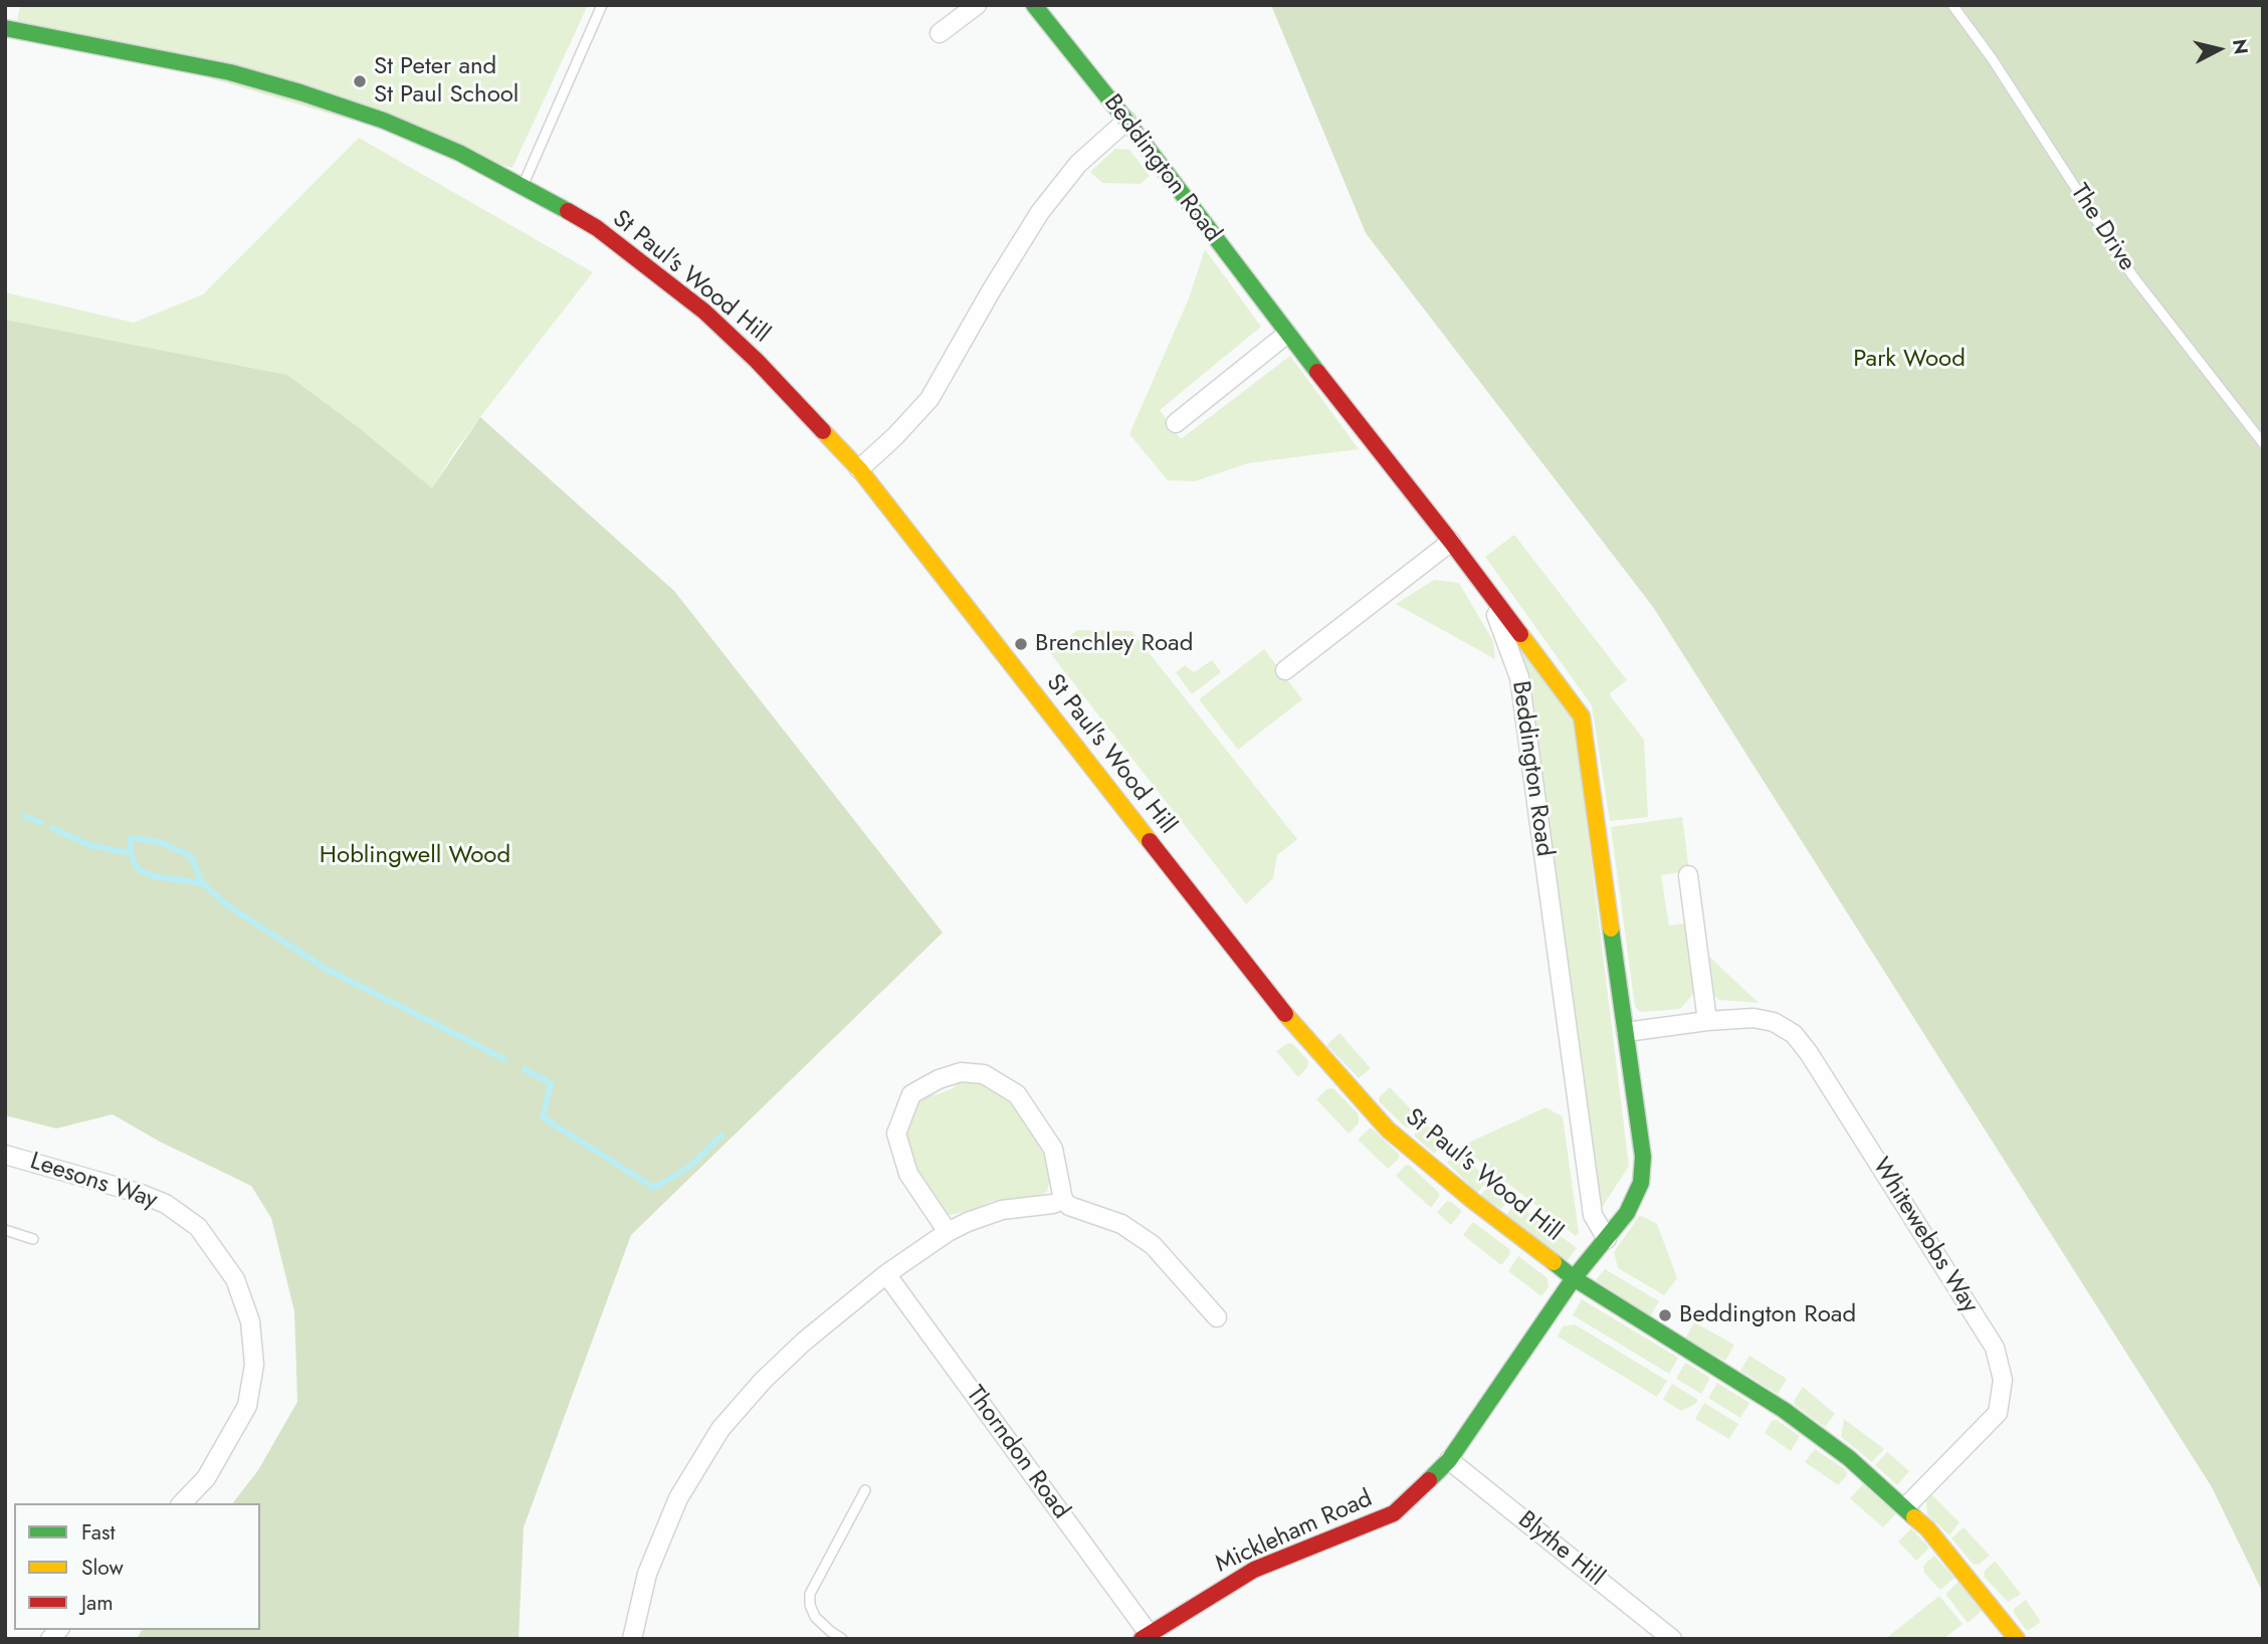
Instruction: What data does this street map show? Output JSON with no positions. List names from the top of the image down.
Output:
{
  "streets": {
    "street": [
      "Beddington Road",
      "St Paul's Wood Hill",
      "Leesons Way",
      "Whitewebbs Way",
      "Thorndon Road",
      "Mickleham Road",
      "Blythe Hill"
    ],
    "lane": ["The Drive"]
  },
  "crossings": [
    ["Beddington Road", "St Paul's Wood Hill"],
    ["Beddington Road", "Whitewebbs Way"],
    ["Beddington Road", "Mickleham Road"],
    ["St Paul's Wood Hill", "Whitewebbs Way"],
    ["St Paul's Wood Hill", "Mickleham Road"],
    ["Thorndon Road", "Mickleham Road"],
    ["Mickleham Road", "Blythe Hill"]
  ],
  "parks": ["Park Wood", "Hoblingwell Wood"],
  "places": ["St Peter and St Paul School", "Brenchley Road", "Beddington Road"],
  "legend": ["Fast", "Slow", "Jam"],
  "north": "right"
}
